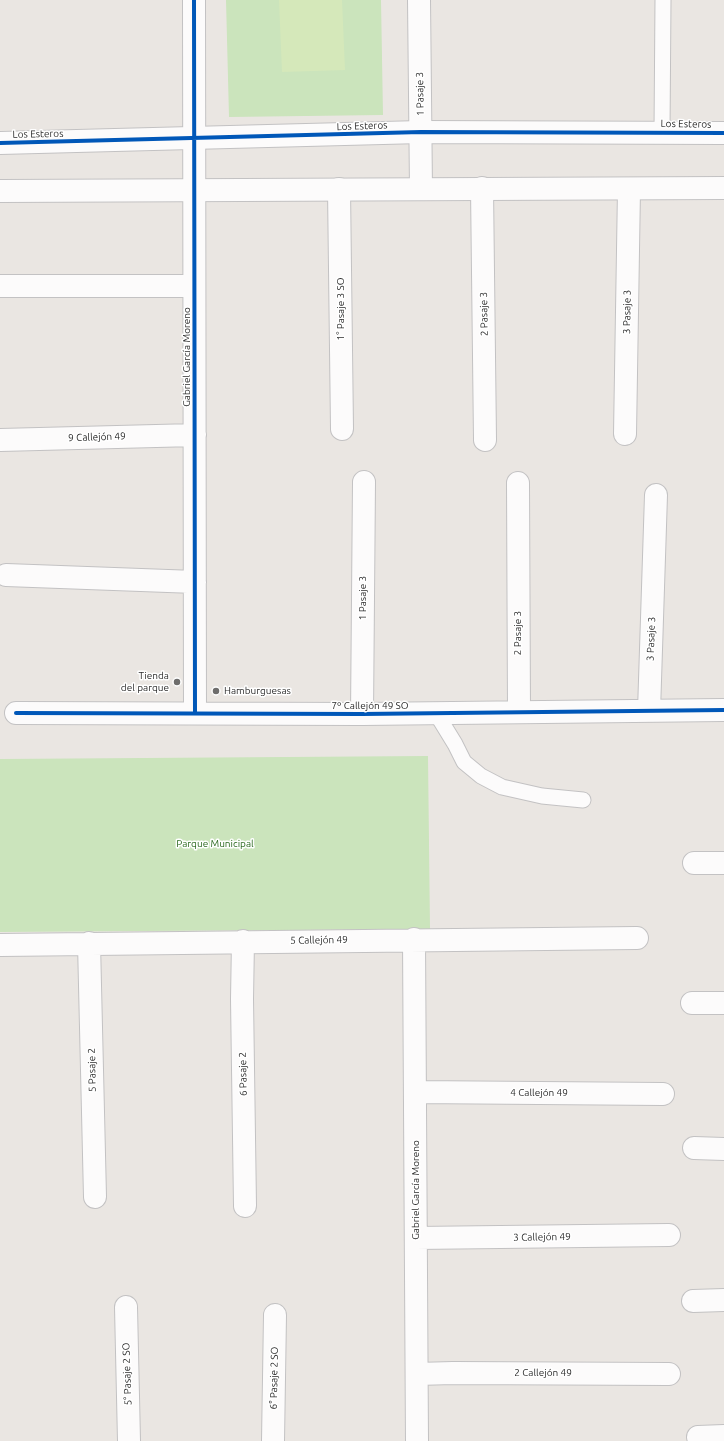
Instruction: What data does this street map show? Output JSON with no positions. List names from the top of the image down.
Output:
{
  "streets": {
    "street": [
      "1 Pasaje 3",
      "Los Esteros",
      "1° Pasaje 3 SO",
      "3 Pasaje 3",
      "2 Pasaje 3",
      "Gabriel García Moreno",
      "9 Callejón 49",
      "7º Callejón 49 SO",
      "5 Callejón 49",
      "5 Pasaje 2",
      "6 Pasaje 2",
      "4 Callejón 49",
      "3 Callejón 49",
      "2 Callejón 49",
      "5° Pasaje 2 SO",
      "6° Pasaje 2 SO"
    ]
  },
  "crossings": [
    ["1 Pasaje 3", "Los Esteros"],
    ["1 Pasaje 3", "7º Callejón 49 SO"],
    ["Los Esteros", "Gabriel García Moreno"],
    ["3 Pasaje 3", "7º Callejón 49 SO"],
    ["2 Pasaje 3", "7º Callejón 49 SO"],
    ["Gabriel García Moreno", "9 Callejón 49"],
    ["Gabriel García Moreno", "7º Callejón 49 SO"],
    ["Gabriel García Moreno", "5 Callejón 49"],
    ["Gabriel García Moreno", "4 Callejón 49"],
    ["Gabriel García Moreno", "3 Callejón 49"],
    ["Gabriel García Moreno", "2 Callejón 49"],
    ["5 Callejón 49", "5 Pasaje 2"],
    ["5 Callejón 49", "6 Pasaje 2"]
  ],
  "parks": ["Parque Municipal"],
  "places": ["Tienda del parque", "Hamburguesas"]
}
